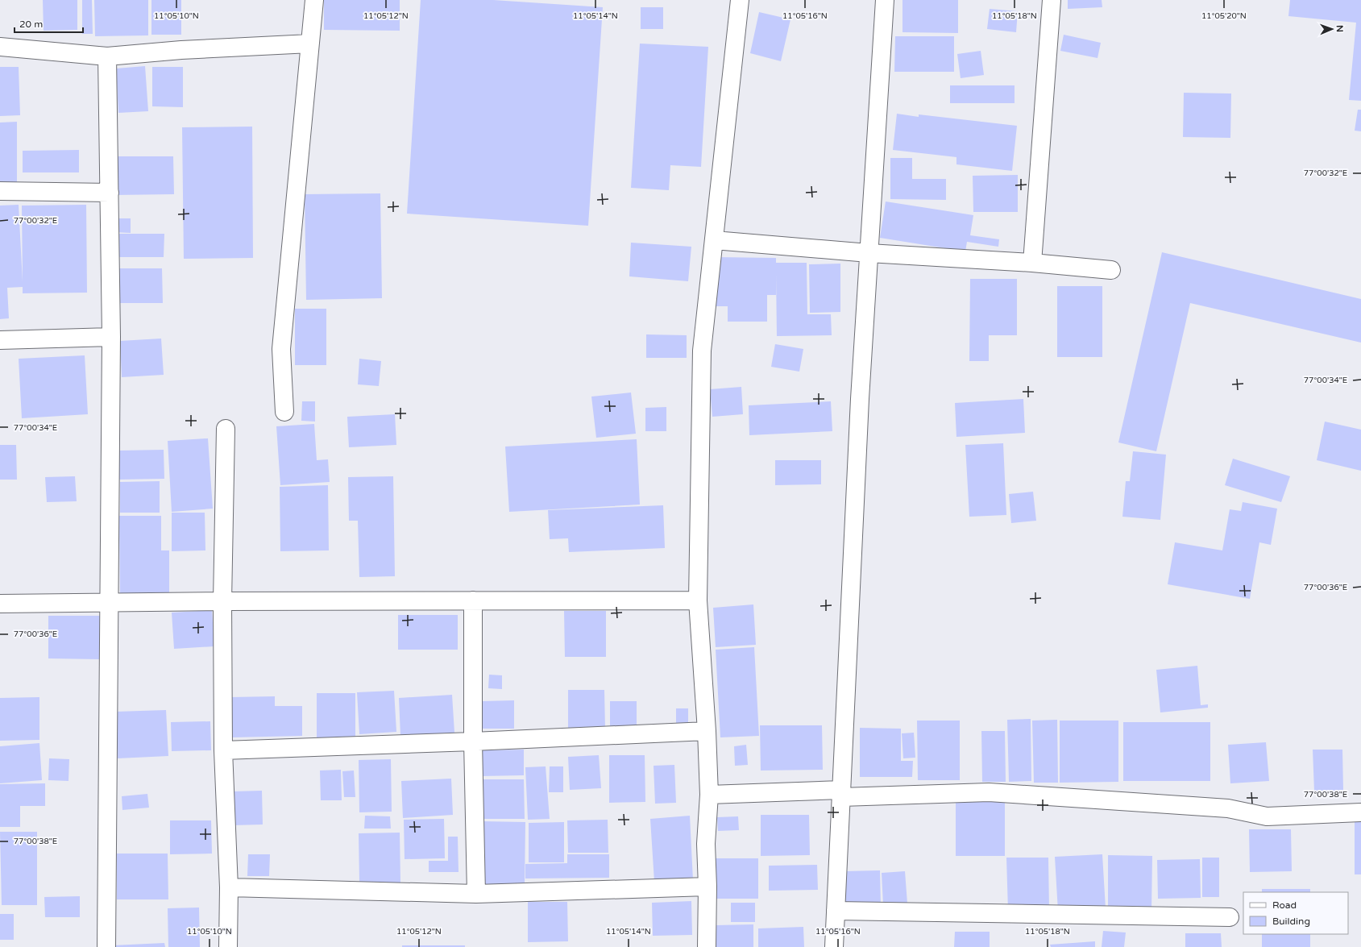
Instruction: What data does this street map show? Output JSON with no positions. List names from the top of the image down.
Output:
{
  "legend": ["Road", "Building"],
  "scale_bar": "20 m",
  "north": "right",
  "coordinates": [
    "11°05'10\"N",
    "11°05'12\"N",
    "11°05'14\"N",
    "11°05'16\"N",
    "11°05'18\"N",
    "11°05'20\"N",
    "77°00'32\"E",
    "77°00'34\"E",
    "77°00'36\"E",
    "77°00'38\"E"
  ]
}
